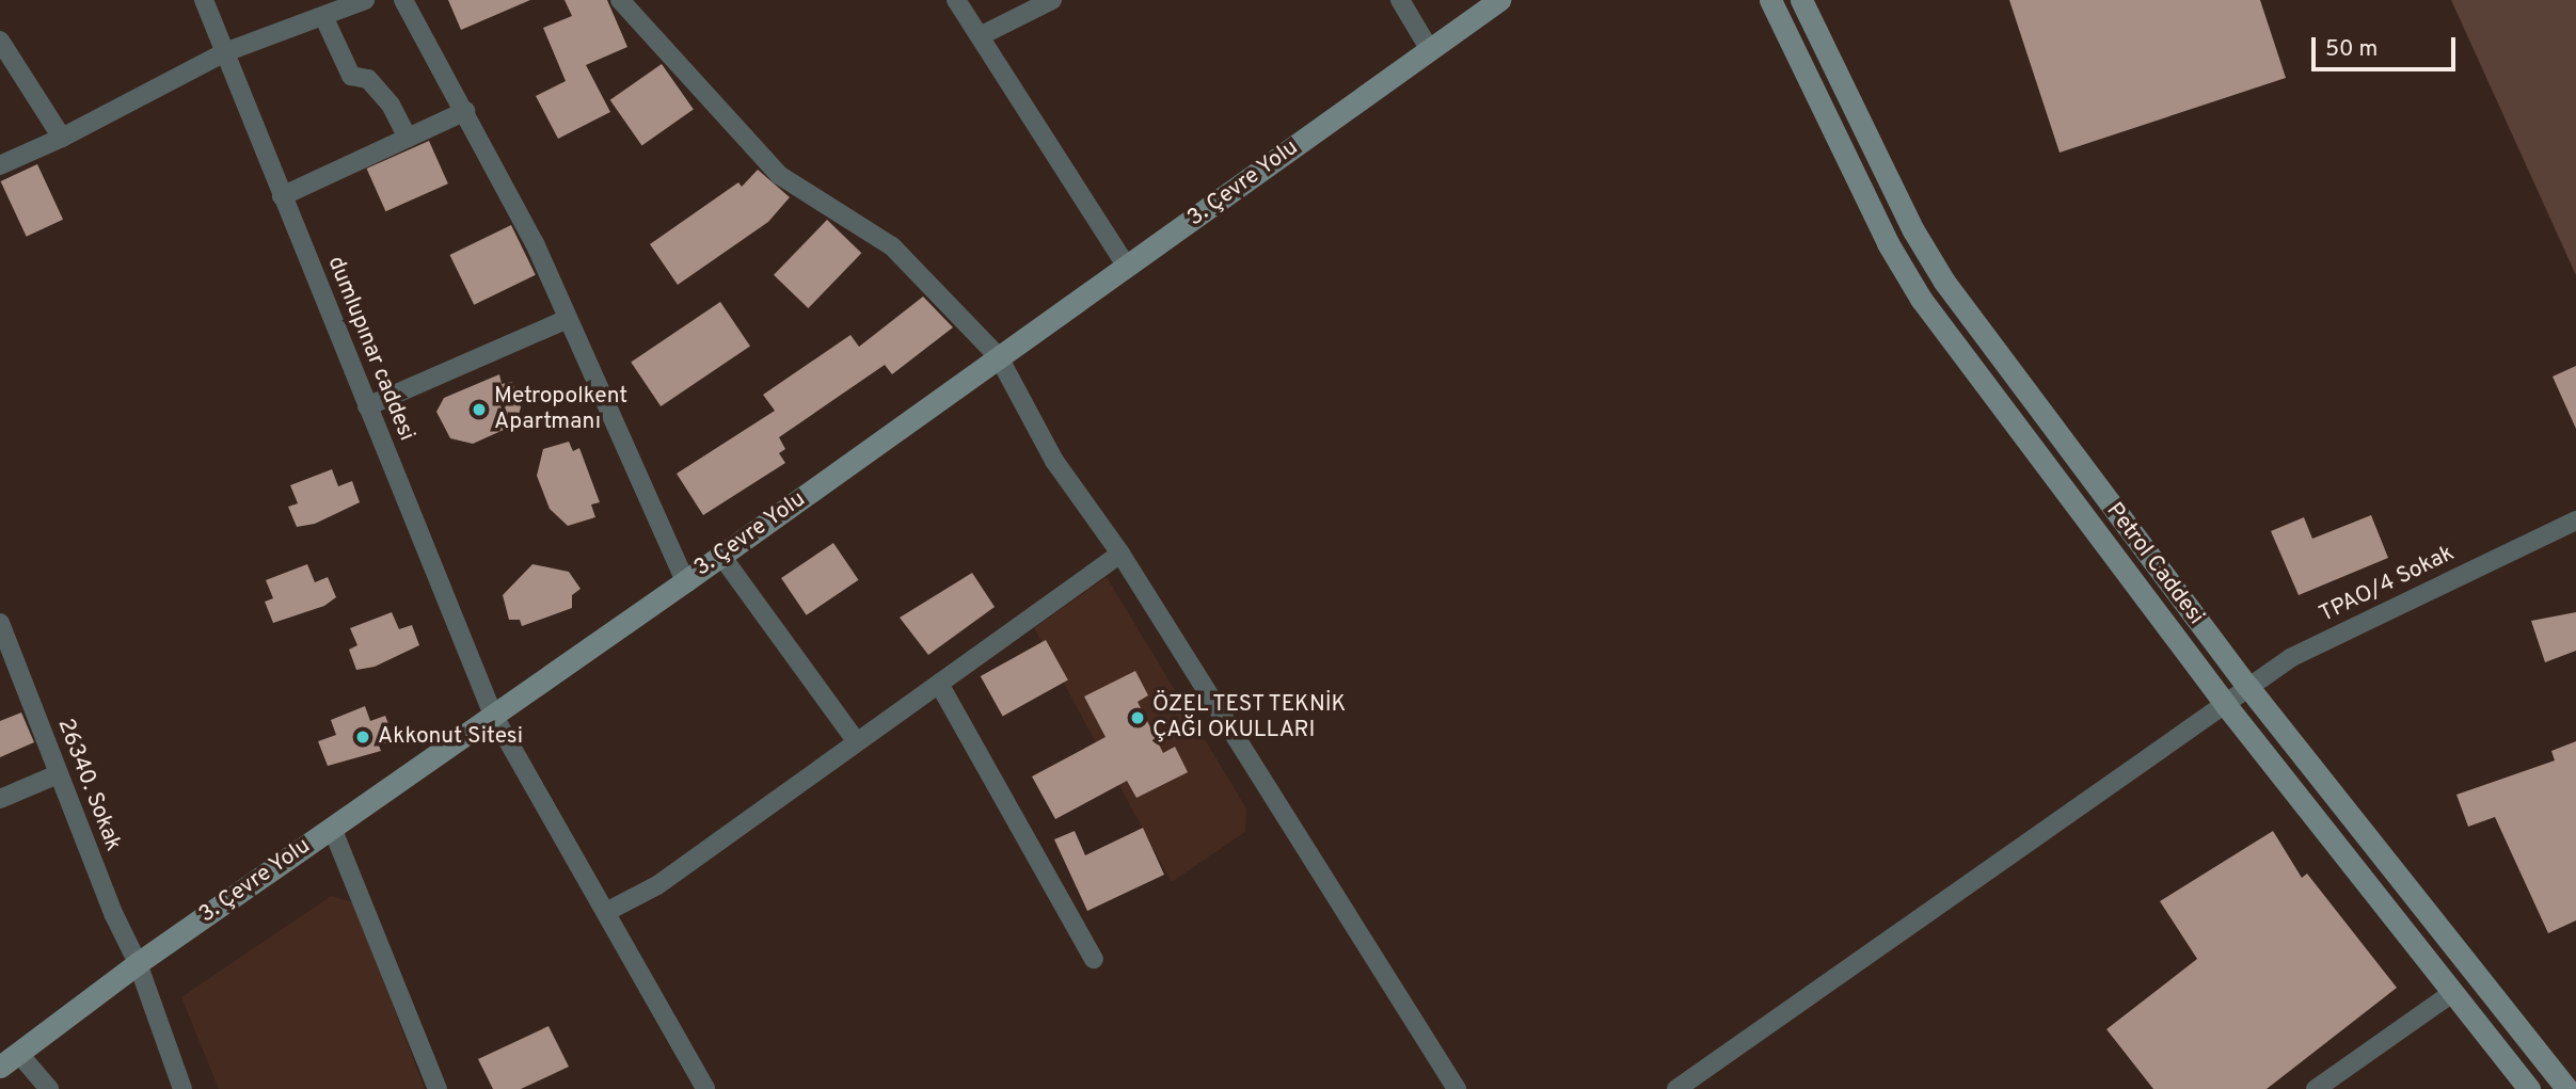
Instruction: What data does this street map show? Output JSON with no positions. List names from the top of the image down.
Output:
{
  "streets": {
    "main road": ["3. Çevre Yolu", "Petrol Caddesi"],
    "street": ["dumlupınar caddesi", "TPAO/4 Sokak", "26340. Sokak"]
  },
  "crossings": [
    ["3. Çevre Yolu", "dumlupınar caddesi"],
    ["3. Çevre Yolu", "26340. Sokak"],
    ["Petrol Caddesi", "TPAO/4 Sokak"]
  ],
  "places": ["Metropolkent Apartmanı", "ÖZEL TEST TEKNİK ÇAĞI OKULLARI", "Akkonut Sitesi"],
  "scale_bar": "50 m"
}
